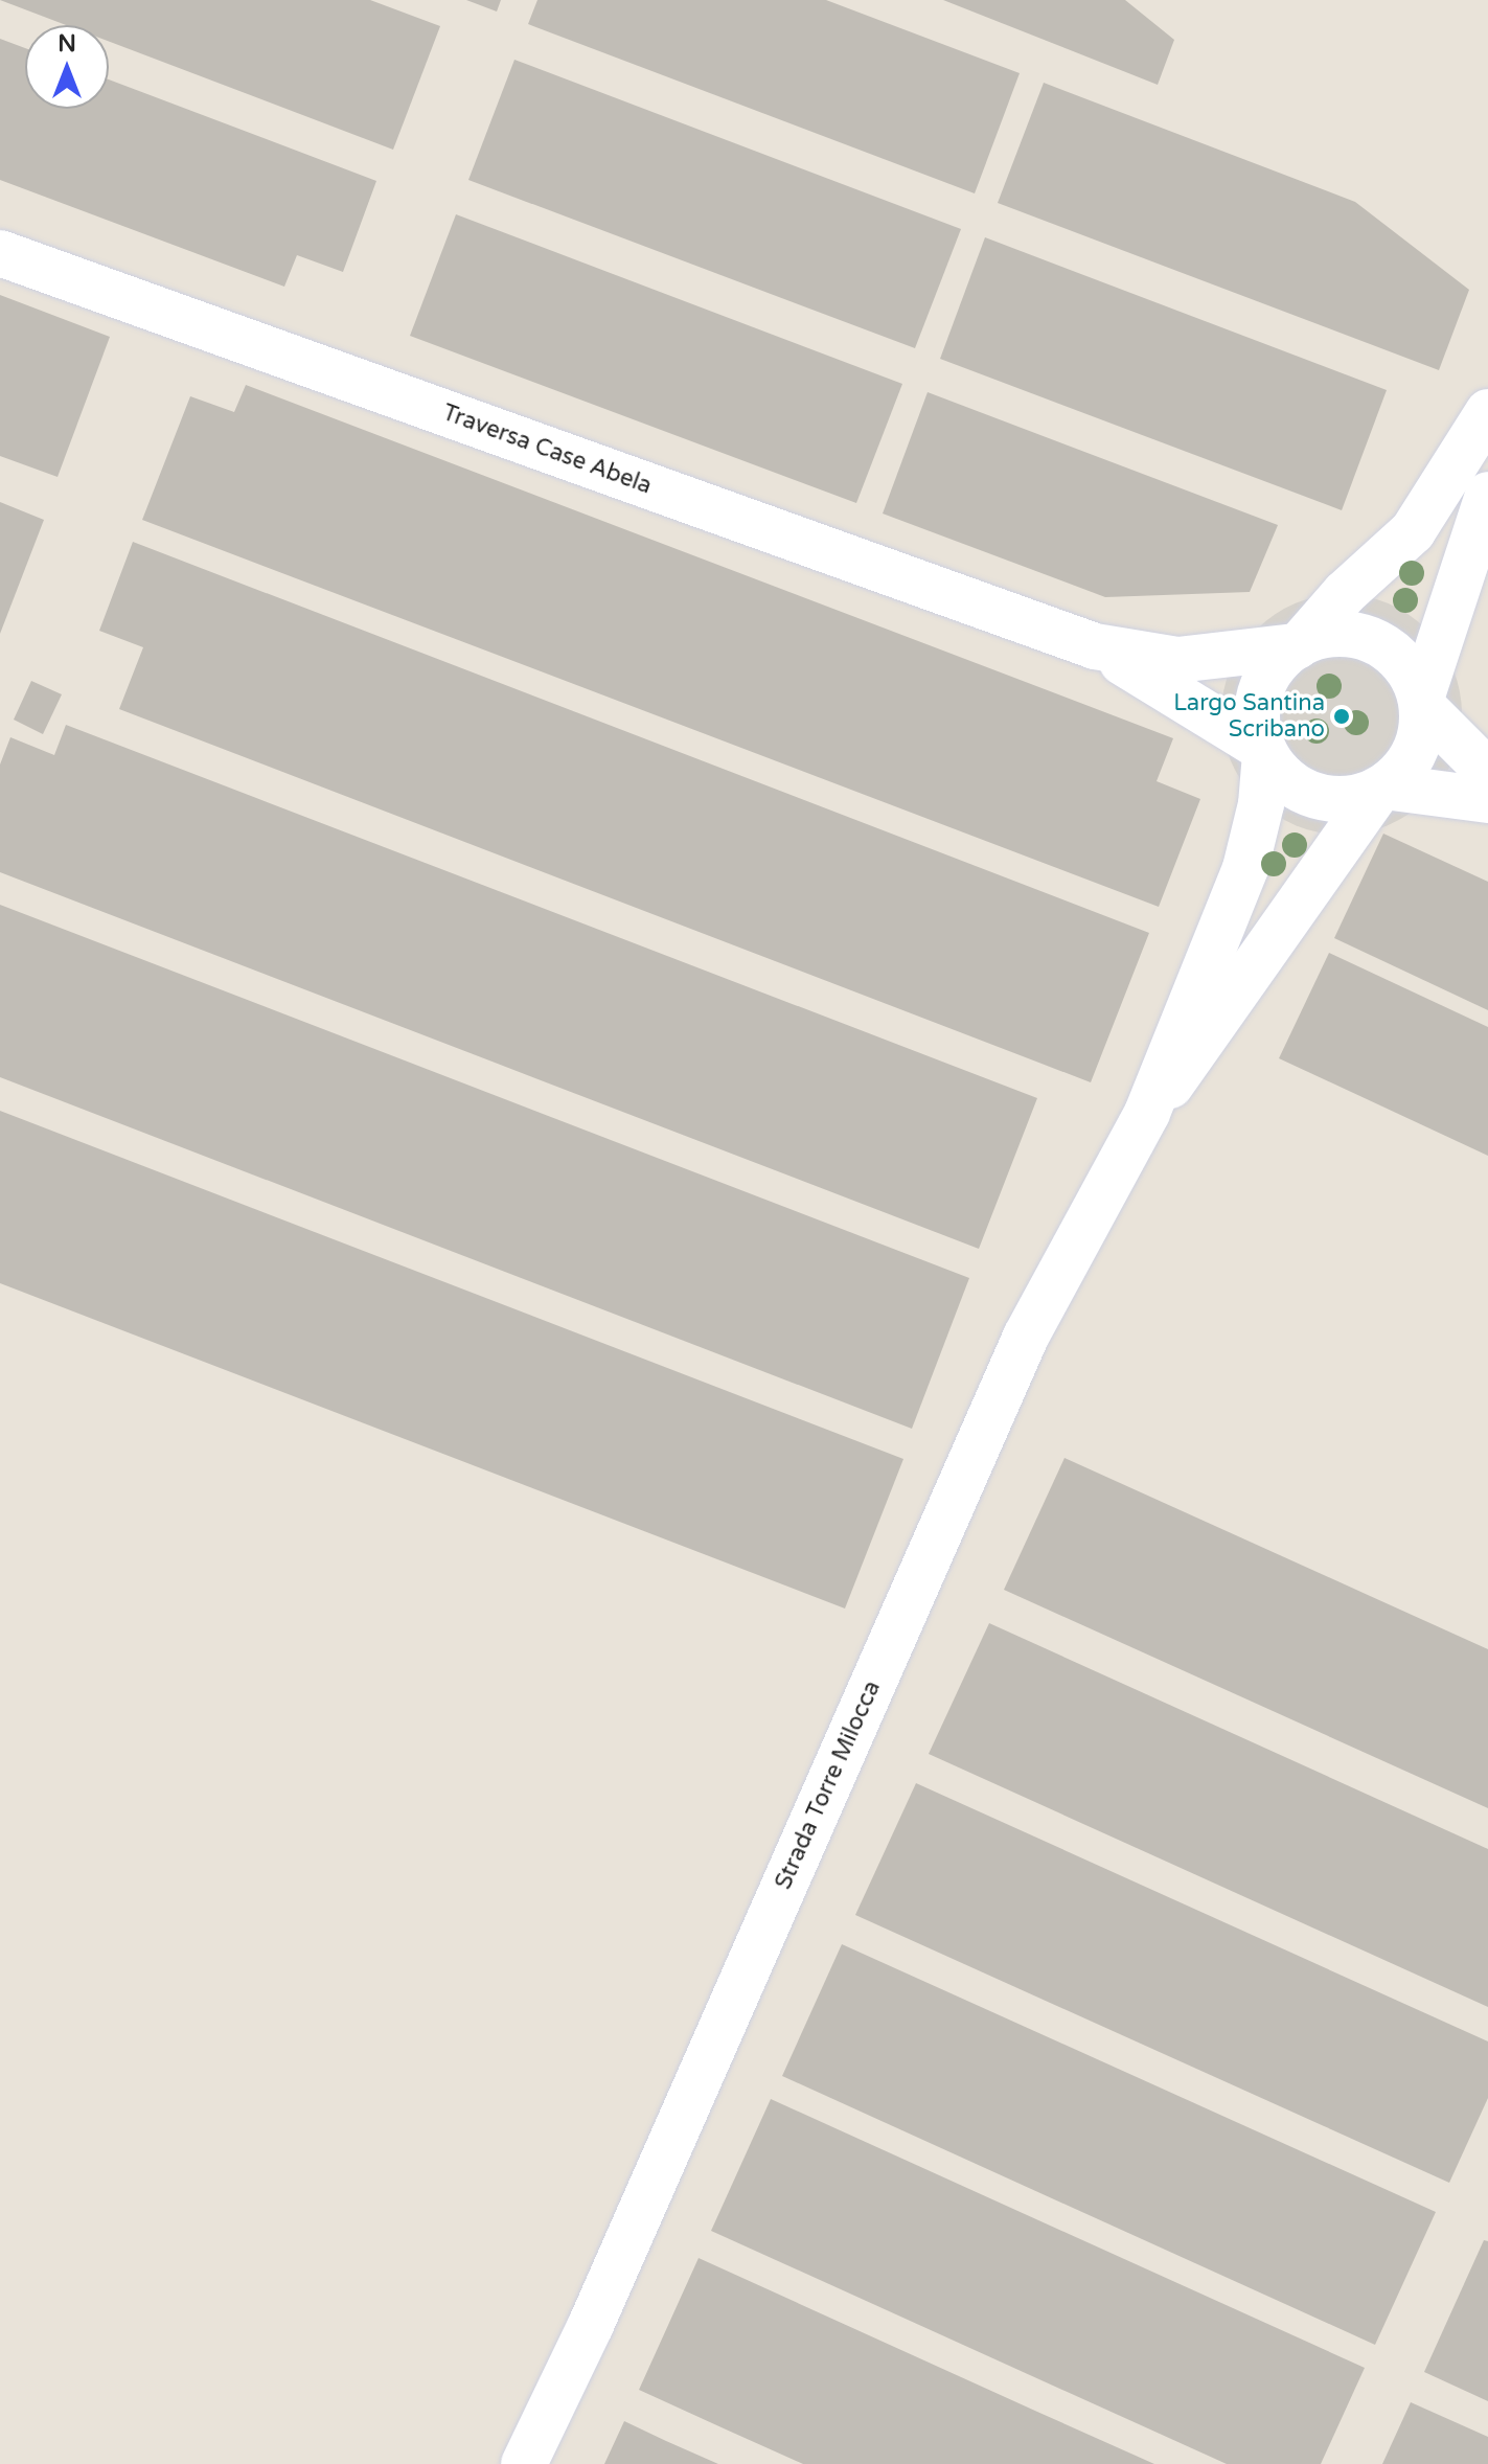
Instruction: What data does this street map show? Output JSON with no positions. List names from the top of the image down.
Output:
{
  "streets": {
    "street": ["Traversa Case Abela", "Strada Torre Milocca"]
  },
  "places": ["Largo Santina Scribano"],
  "north": "top"
}
